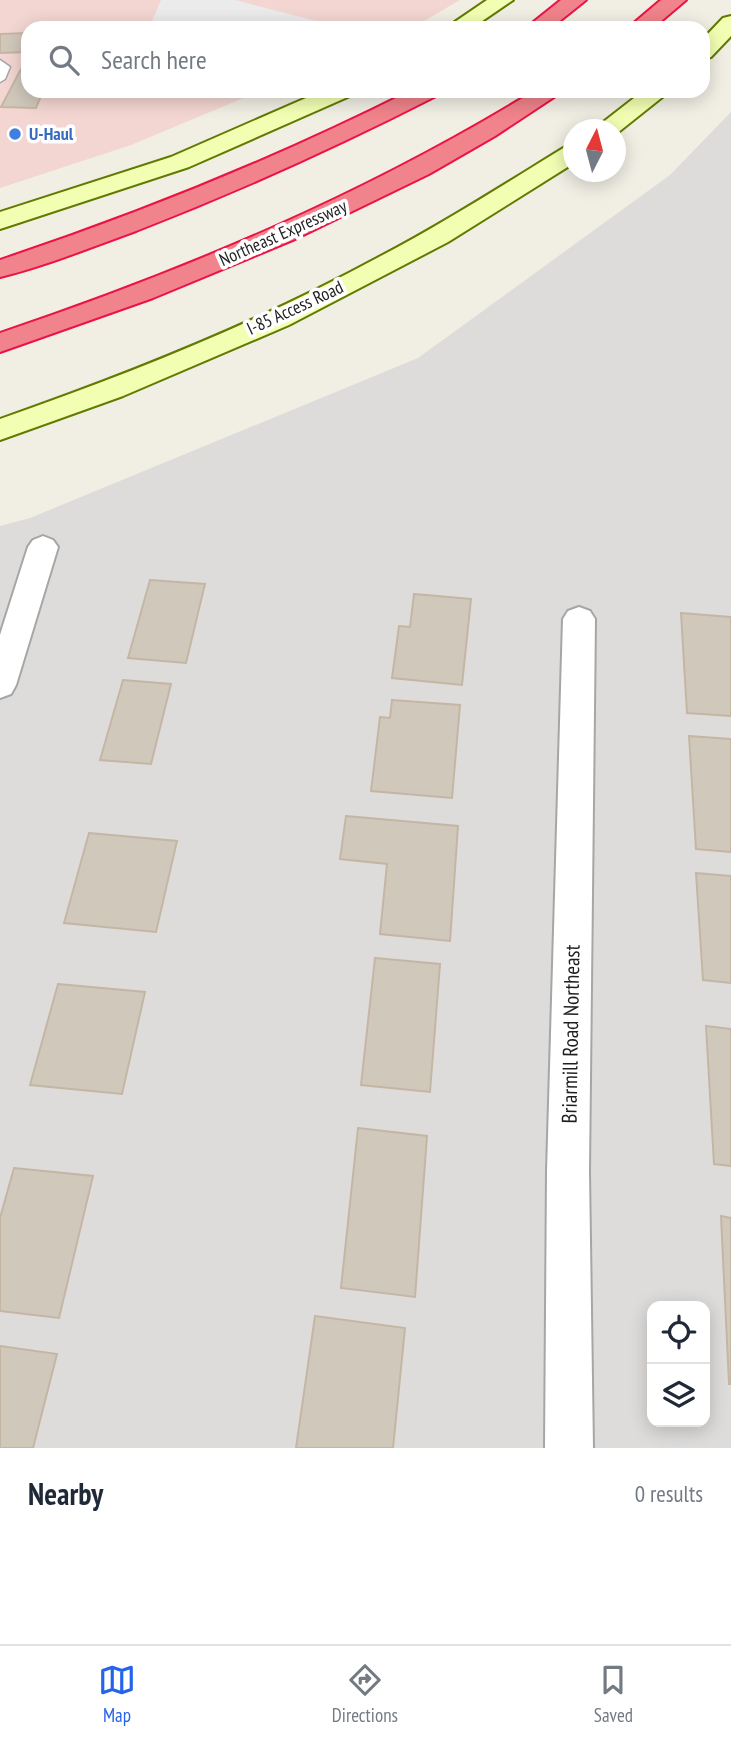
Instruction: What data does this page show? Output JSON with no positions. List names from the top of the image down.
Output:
{
  "streets": {
    "highway": ["Northeast Expressway"],
    "main road": ["I-85 Access Road"],
    "street": ["Briarmill Road Northeast"]
  },
  "places": ["U-Haul"],
  "north": "top",
  "page": {
    "search": "Search here",
    "heading": ["Nearby", "0 results"],
    "nav": ["Map", "Directions", "Saved"]
  }
}
